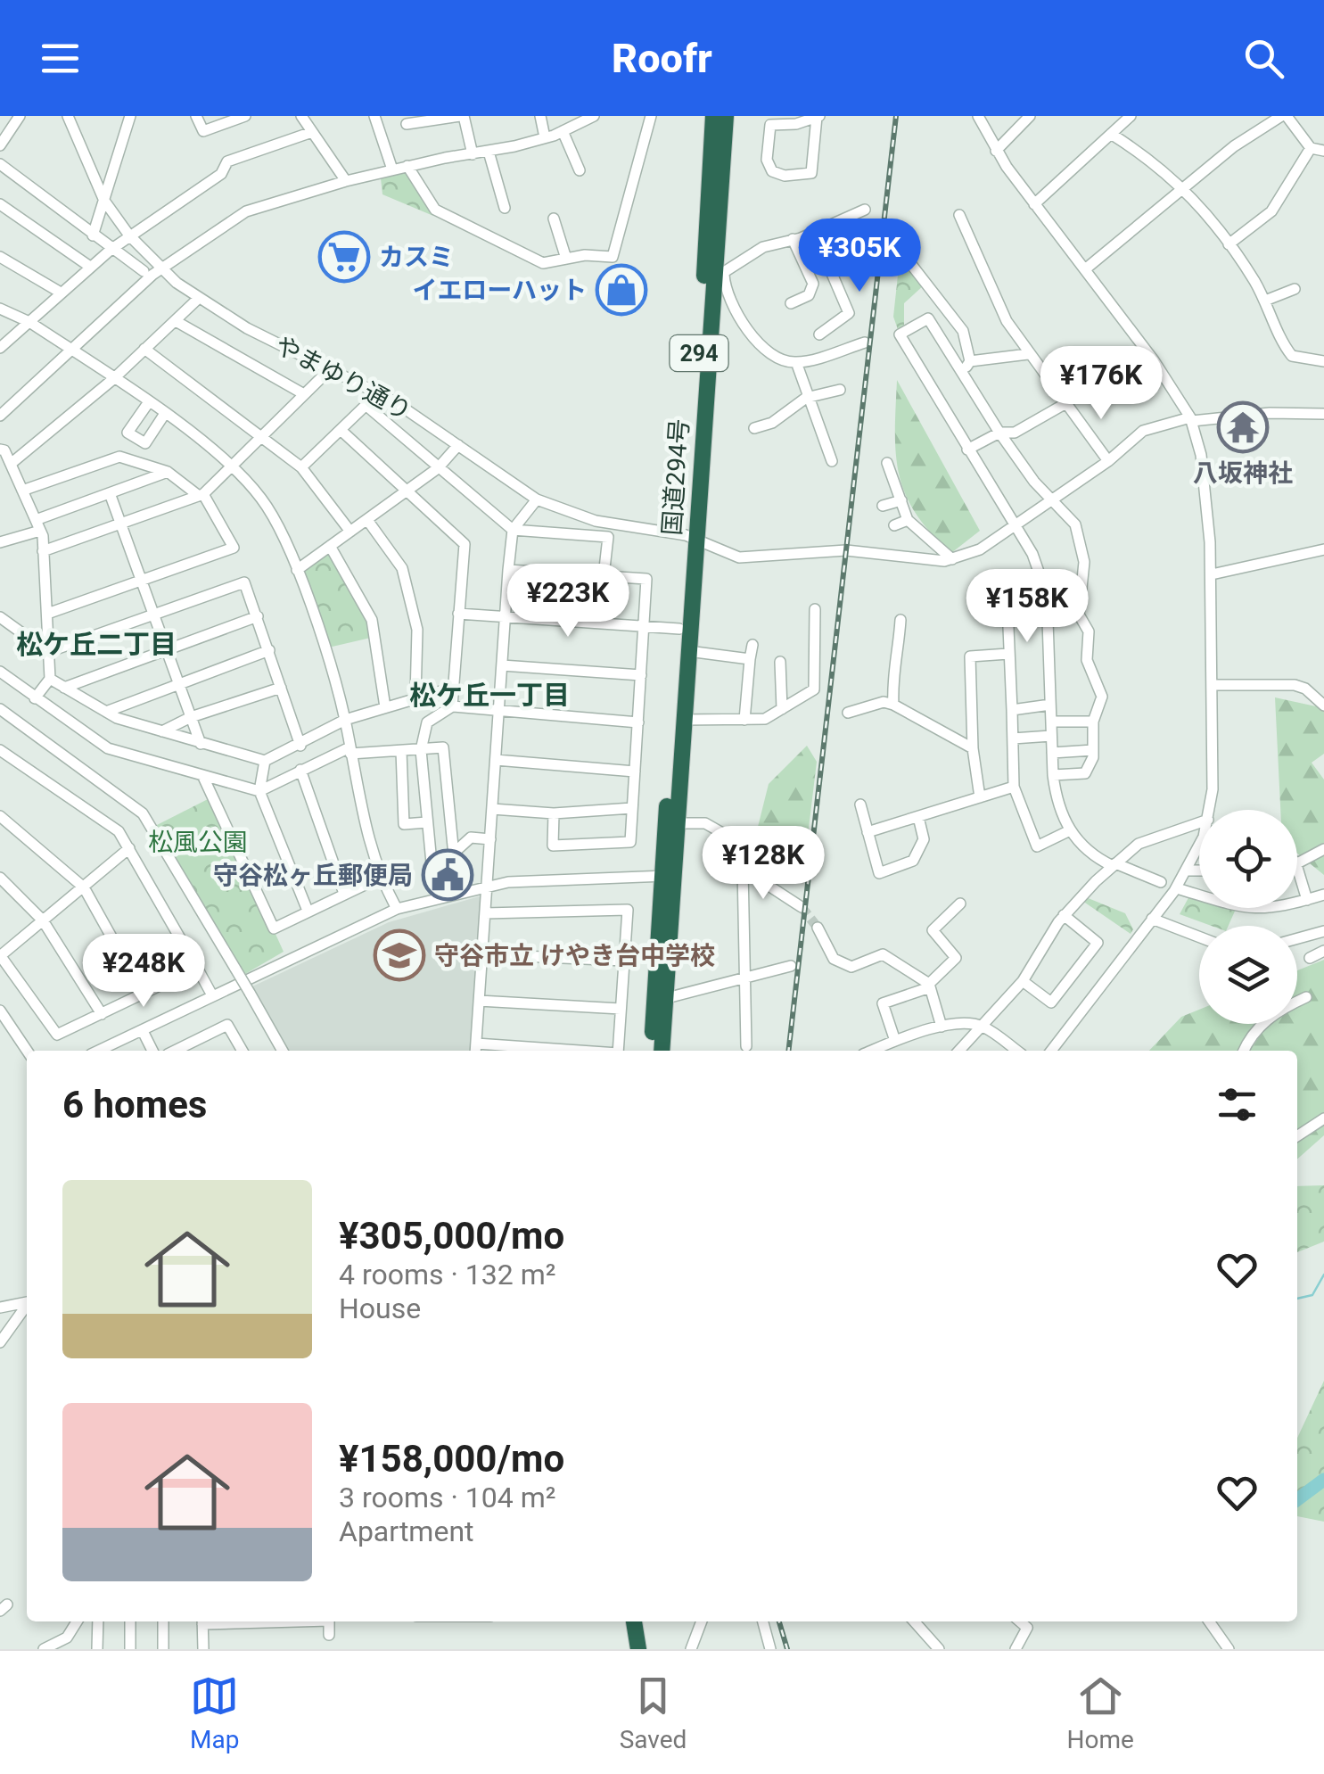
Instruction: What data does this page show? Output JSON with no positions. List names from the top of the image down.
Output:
{
  "streets": {
    "highway": ["294", "国道294号"],
    "street": ["やまゆり通り"]
  },
  "crossings": [
    ["やまゆり通り", "国道294号"]
  ],
  "districts": ["松ケ丘二丁目", "松ケ丘一丁目"],
  "parks": ["松風公園"],
  "places": {
    "supermarket": ["カスミ"],
    "shop": ["イエローハット"],
    "temple": ["八坂神社"],
    "public building": ["守谷松ヶ丘郵便局"],
    "school or university": ["守谷市立 けやき台中学校"]
  },
  "page": {
    "header": "Roofr",
    "price": [
      "¥305K",
      "¥176K",
      "¥223K",
      "¥158K",
      "¥128K",
      "¥248K"
    ],
    "heading": "6 homes",
    "list": [
      {
        "name": "¥305,000/mo",
        "note": "4 rooms · 132 m² · House"
      },
      {
        "name": "¥158,000/mo",
        "note": "3 rooms · 104 m² · Apartment"
      }
    ],
    "tabs": ["Map", "Saved", "Home"]
  }
}
